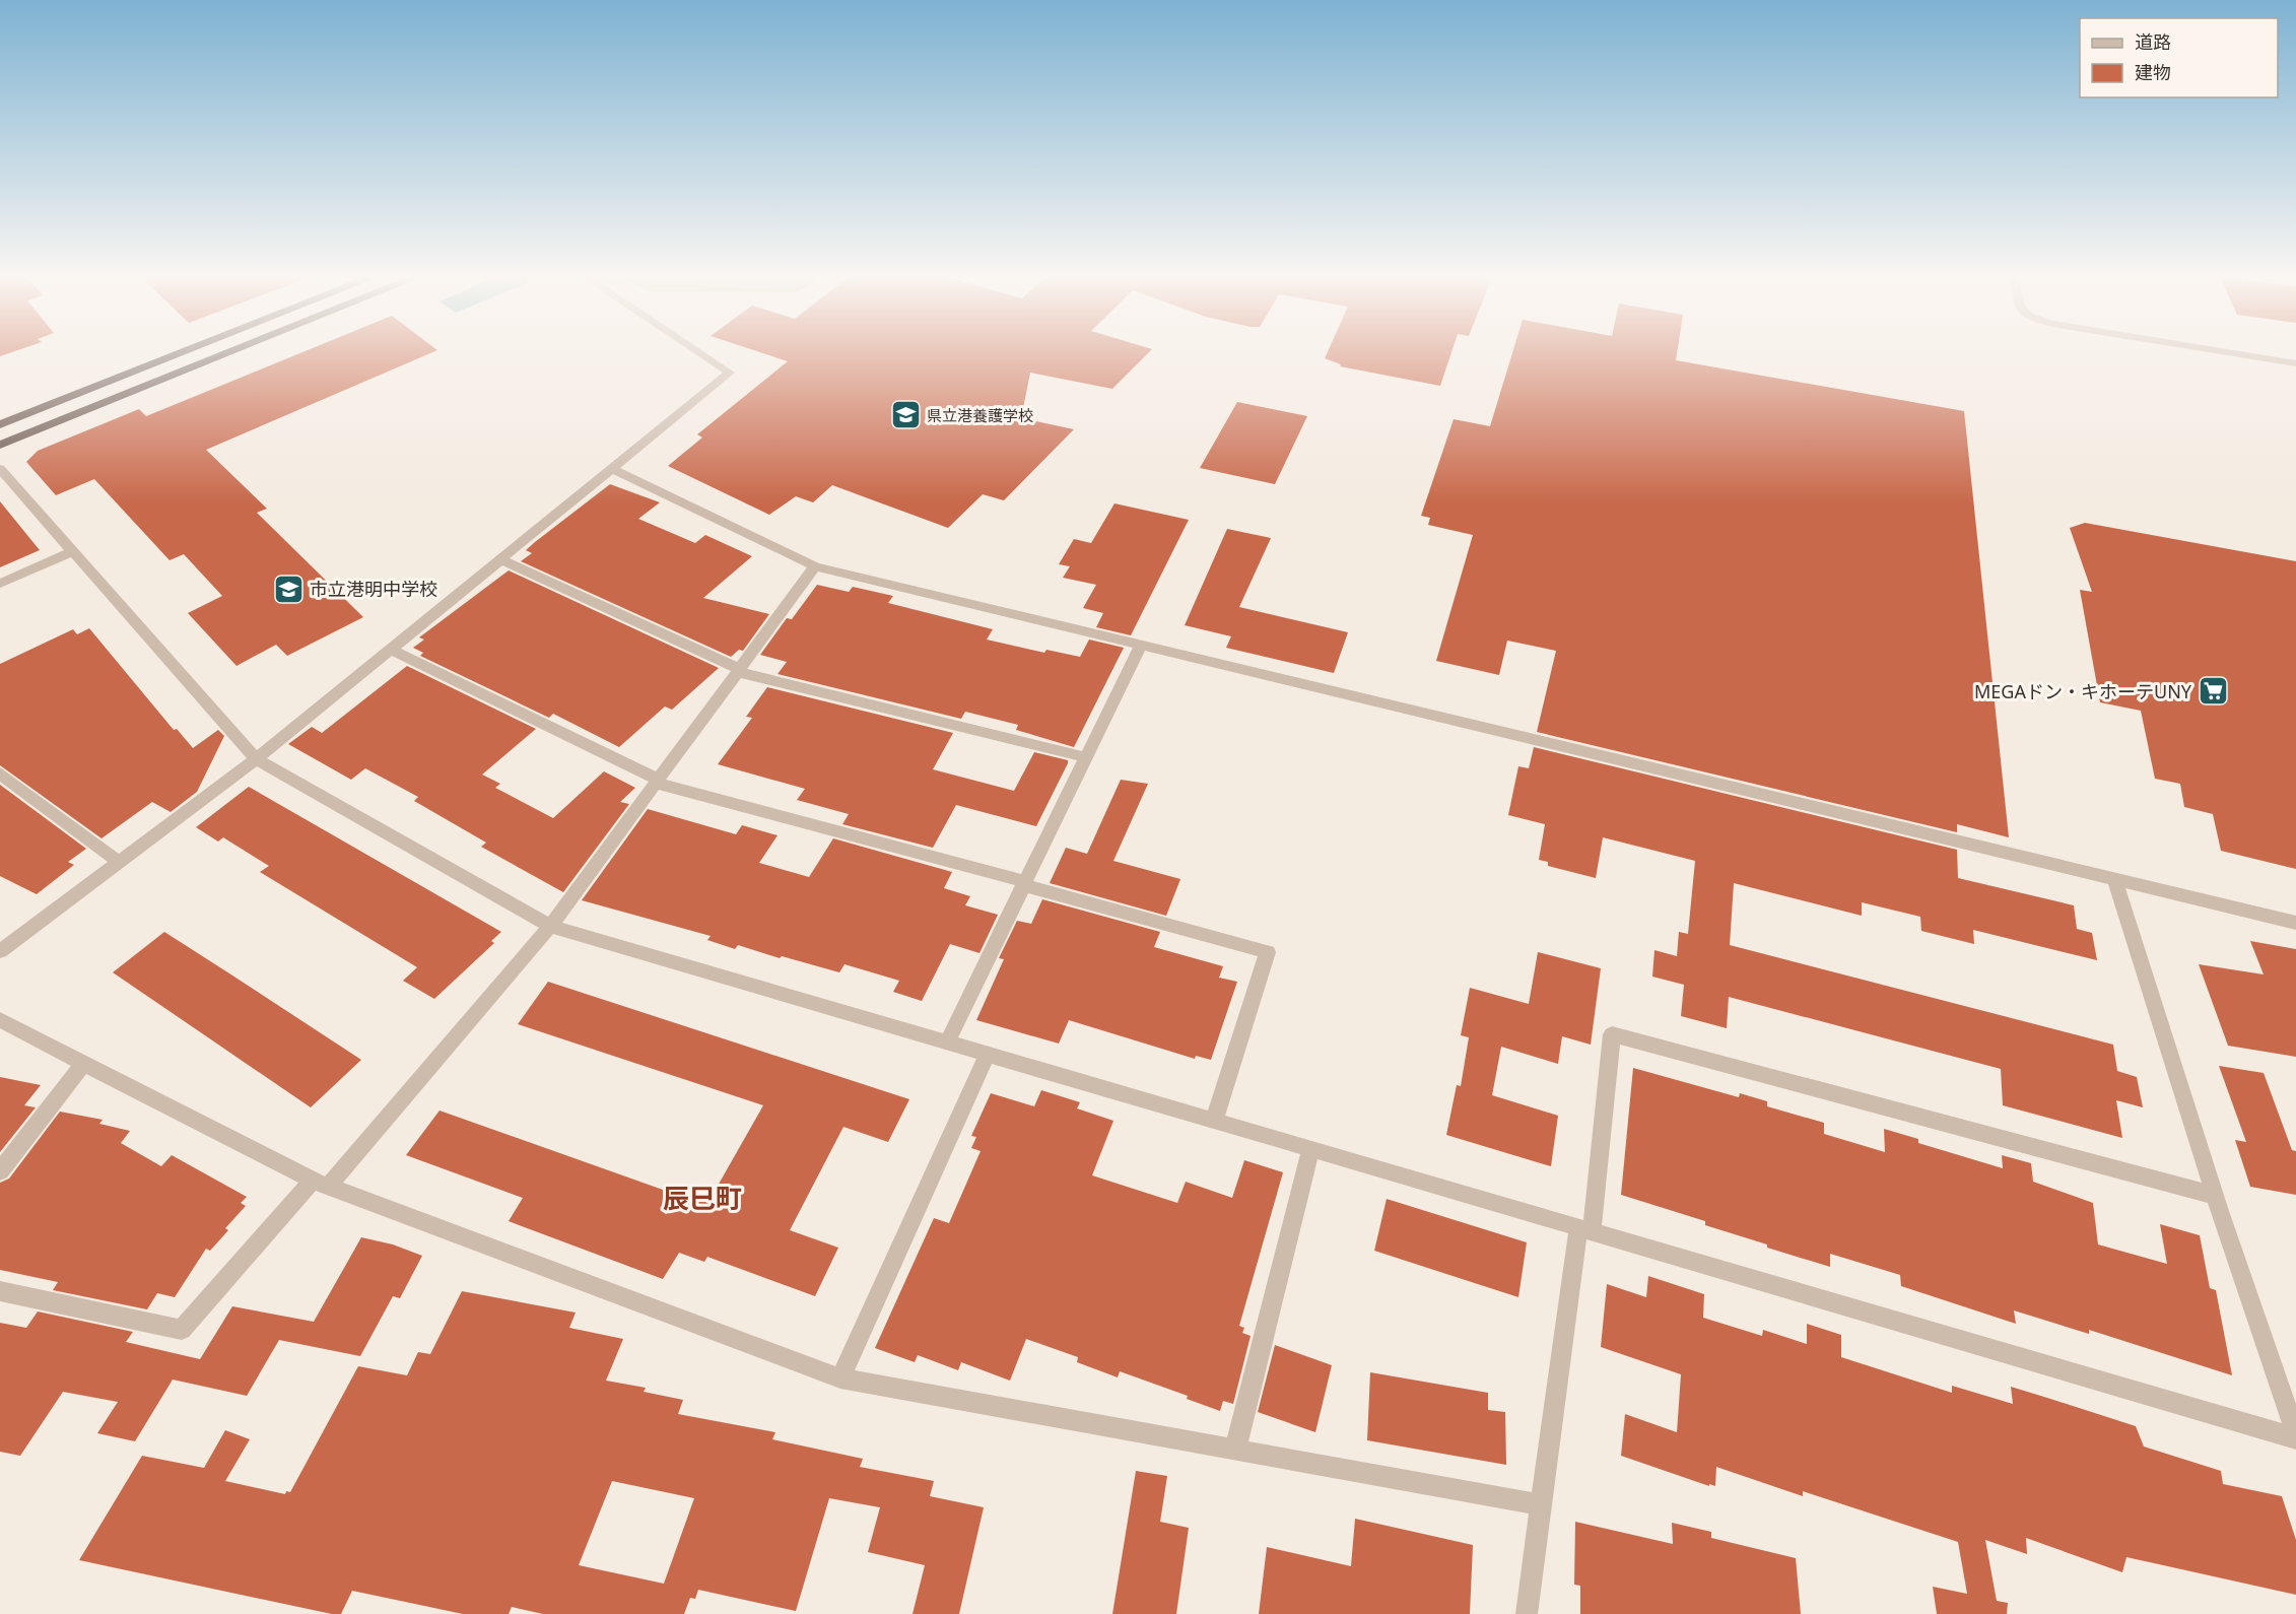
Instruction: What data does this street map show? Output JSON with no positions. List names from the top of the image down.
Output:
{
  "districts": ["辰巳町"],
  "places": {
    "school or university": ["県立港養護学校", "市立港明中学校"],
    "supermarket": ["MEGAドン・キホーテUNY"]
  },
  "legend": ["道路", "建物"]
}
